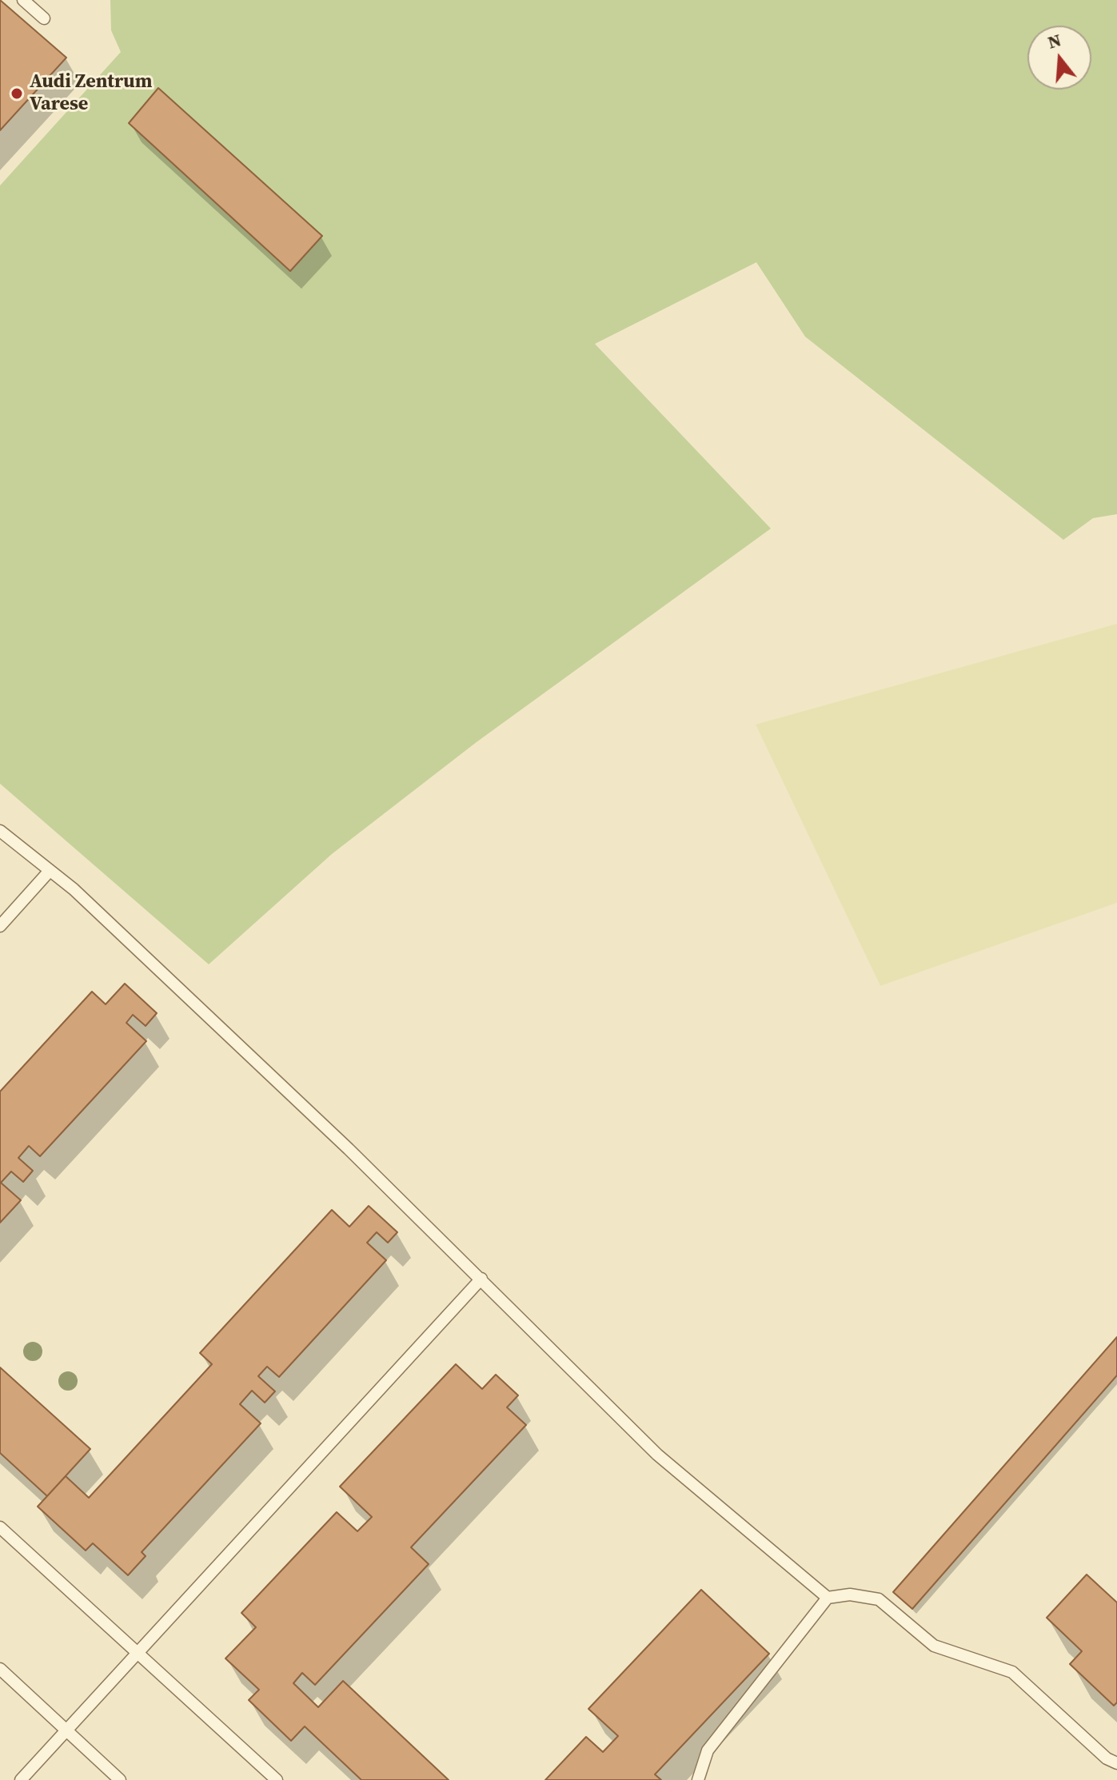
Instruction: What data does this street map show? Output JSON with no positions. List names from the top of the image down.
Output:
{
  "places": ["Audi Zentrum Varese"],
  "north": "top"
}
